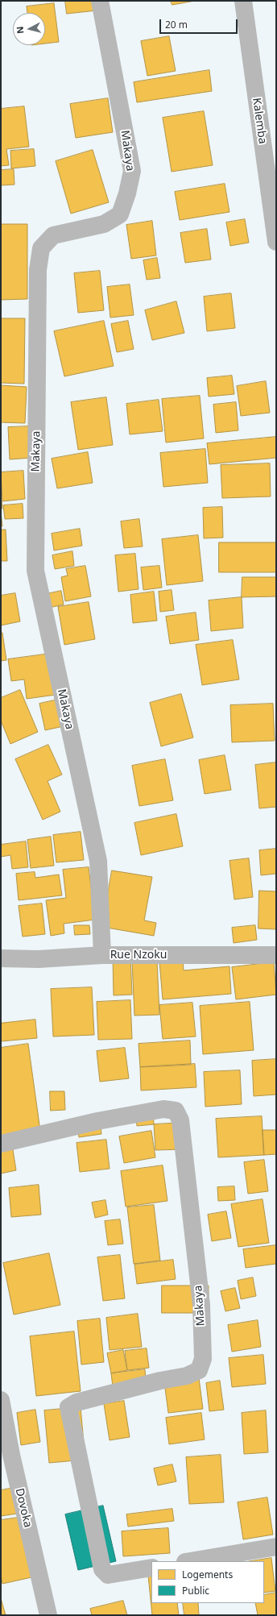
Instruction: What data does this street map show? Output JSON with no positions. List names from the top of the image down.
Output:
{
  "streets": {
    "street": [
      "Kalemba",
      "Makaya",
      "Rue Nzoku",
      "Dovoka"
    ]
  },
  "crossings": [
    ["Makaya", "Rue Nzoku"]
  ],
  "legend": ["Logements", "Public"],
  "scale_bar": "20 m",
  "north": "left"
}
